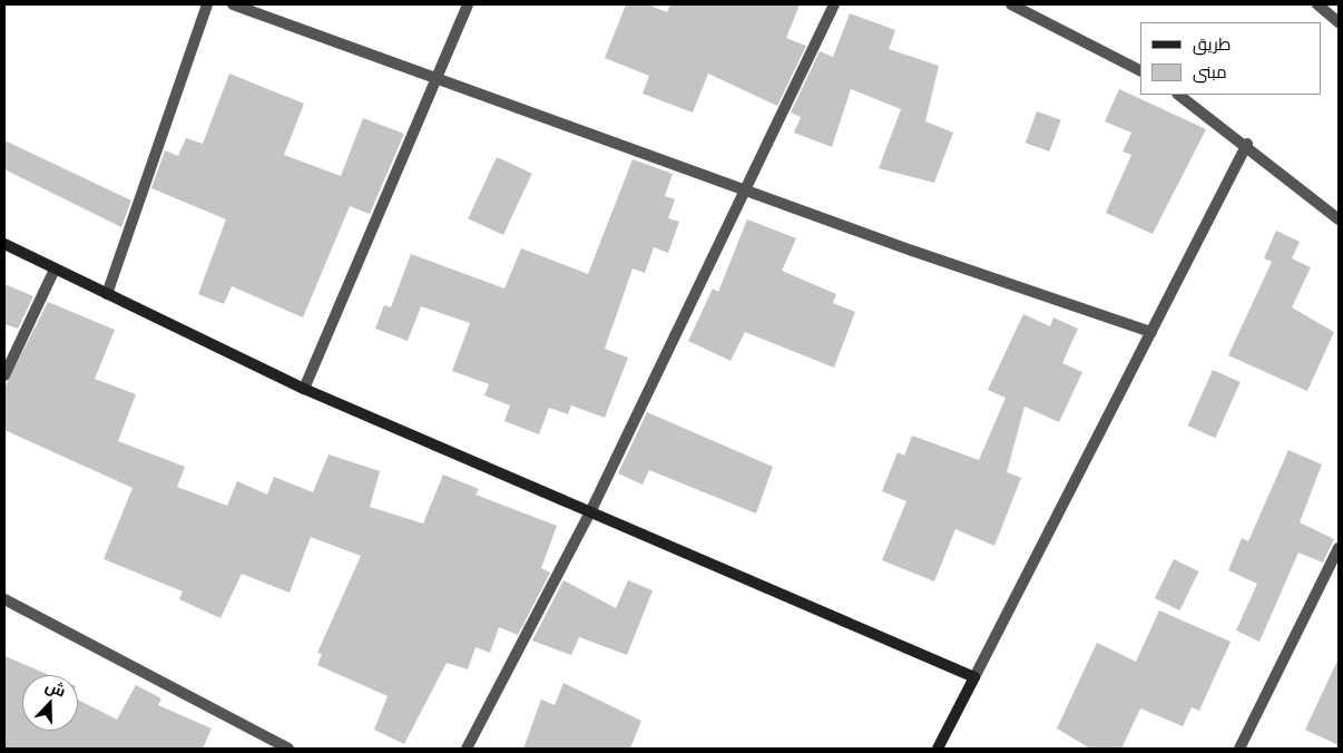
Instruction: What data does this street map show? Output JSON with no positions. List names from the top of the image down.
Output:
{
  "legend": ["طريق", "مبنى"],
  "north": "top"
}
